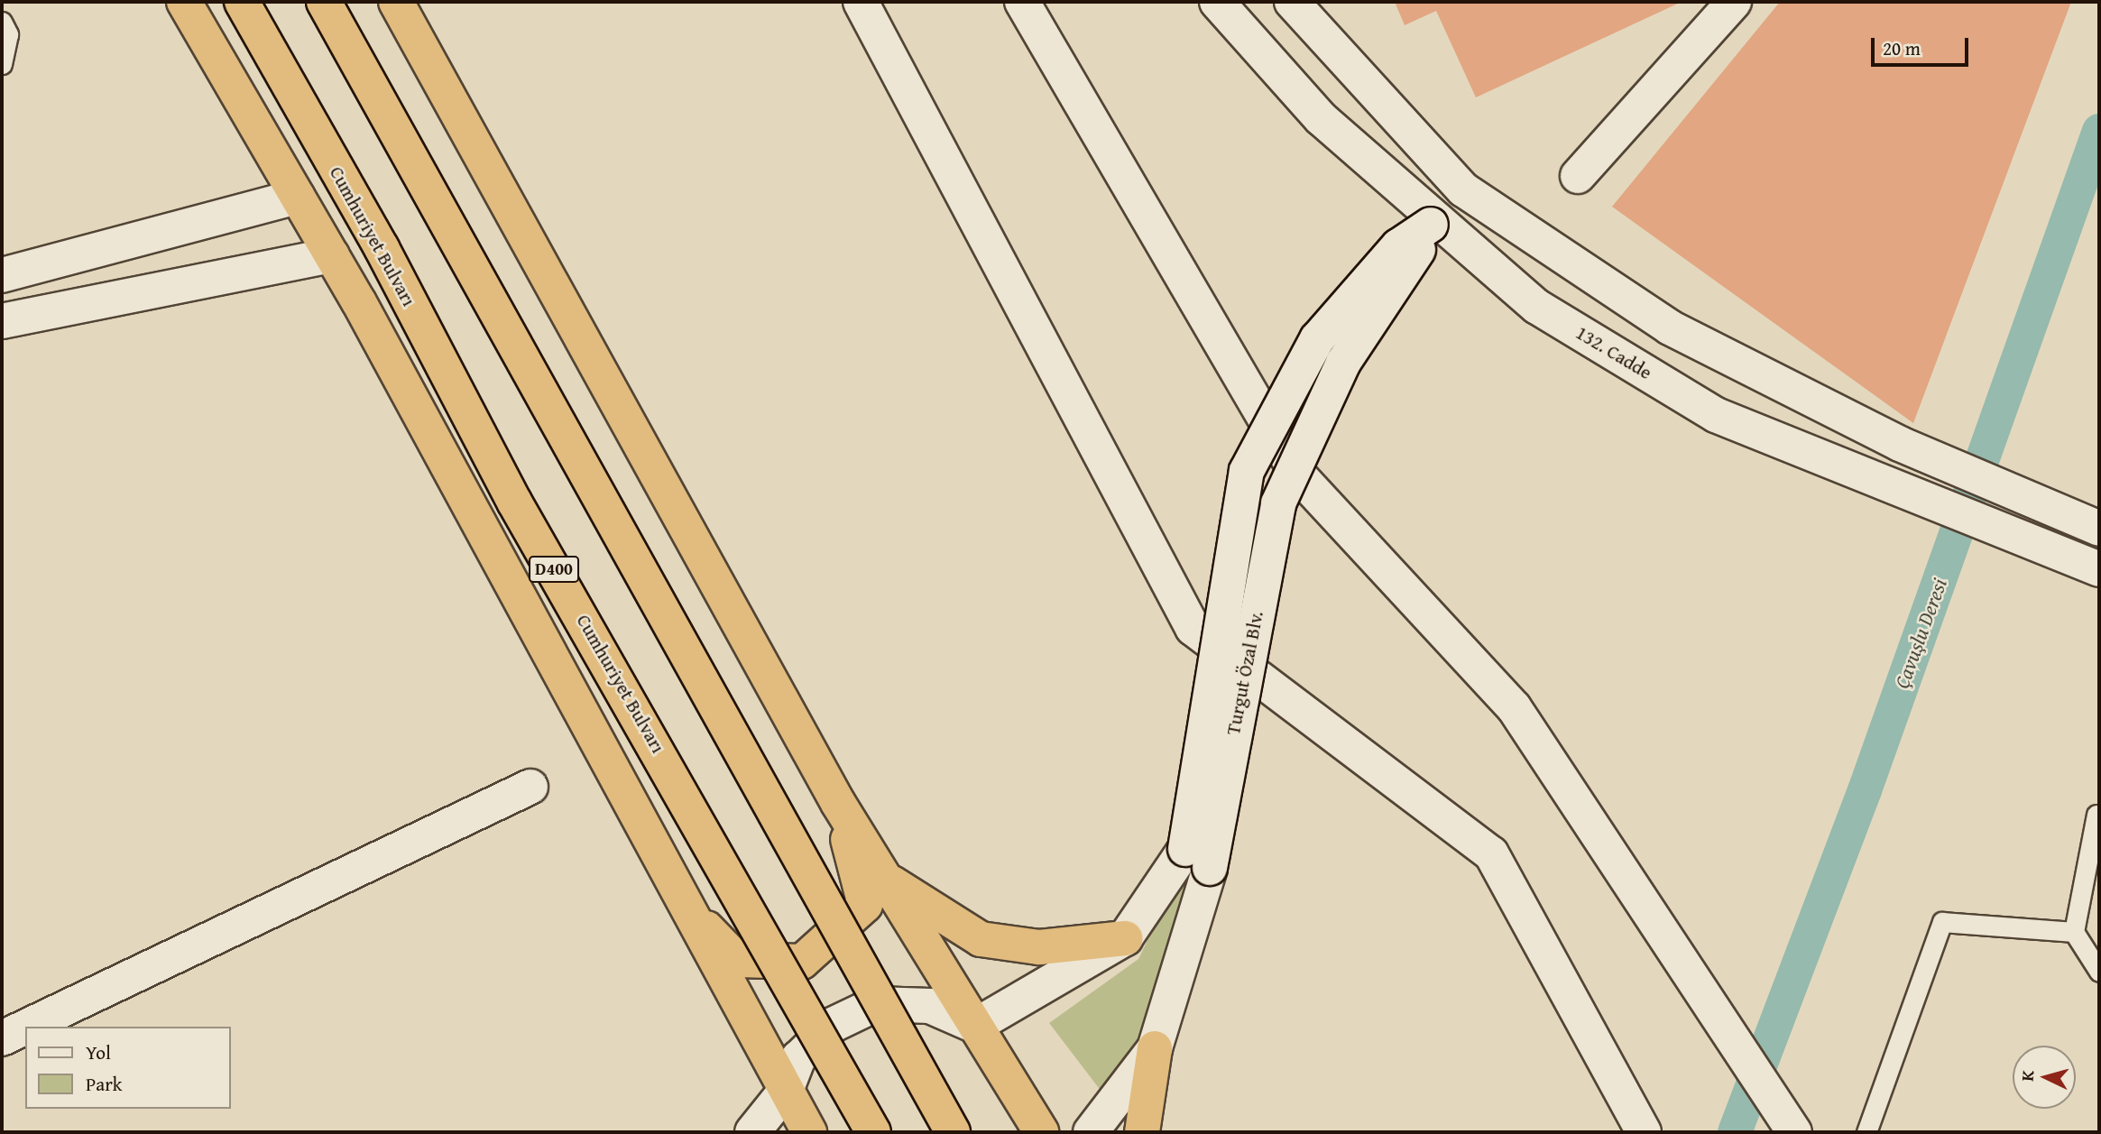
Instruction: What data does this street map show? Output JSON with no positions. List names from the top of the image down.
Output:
{
  "streets": {
    "highway": ["Cumhuriyet Bulvarı", "D400"],
    "street": ["132. Cadde", "Turgut Özal Blv."]
  },
  "crossings": [
    ["132. Cadde", "Turgut Özal Blv."]
  ],
  "water": ["Çavuşlu Deresi"],
  "legend": ["Yol", "Park"],
  "scale_bar": "20 m",
  "north": "left"
}
